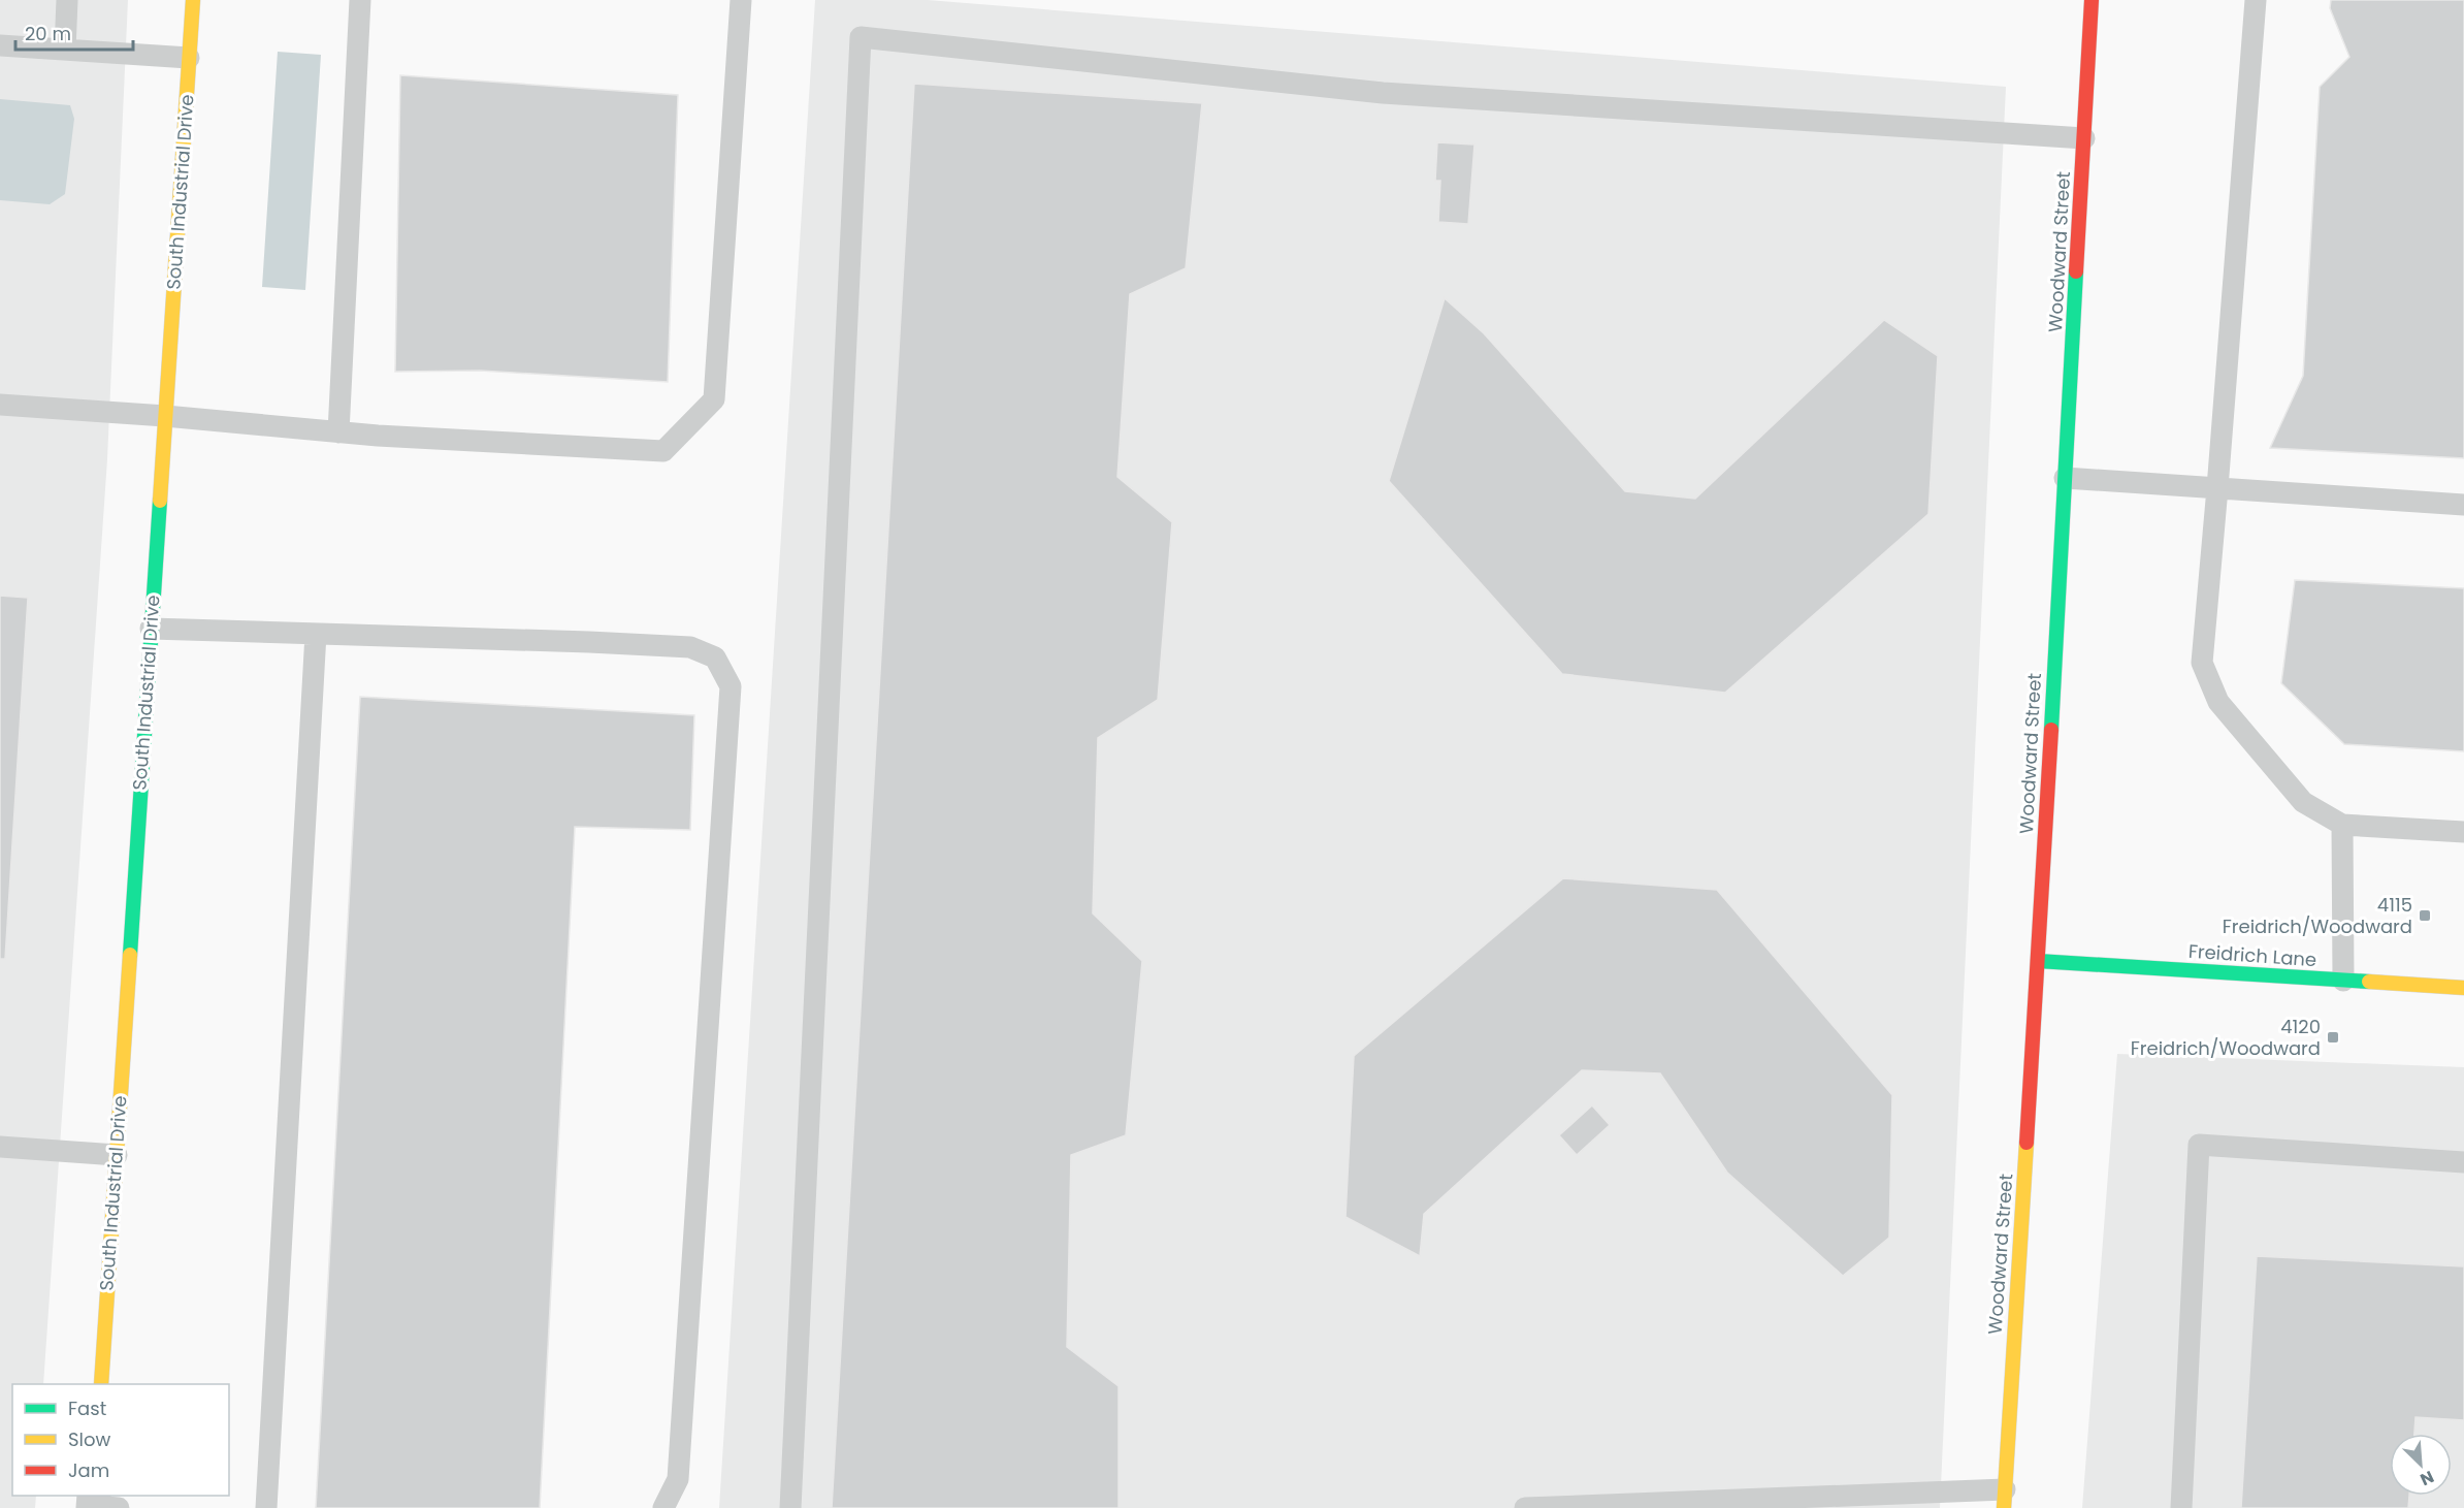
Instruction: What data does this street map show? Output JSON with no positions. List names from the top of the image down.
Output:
{
  "streets": {
    "street": ["South Industrial Drive", "Woodward Street", "Freidrich Lane"]
  },
  "crossings": [
    ["Woodward Street", "Freidrich Lane"]
  ],
  "places": {
    "transit": ["4115 Freidrich/Woodward", "4120 Freidrich/Woodward"]
  },
  "legend": ["Fast", "Slow", "Jam"],
  "scale_bar": "20 m",
  "north": "bottom right"
}
